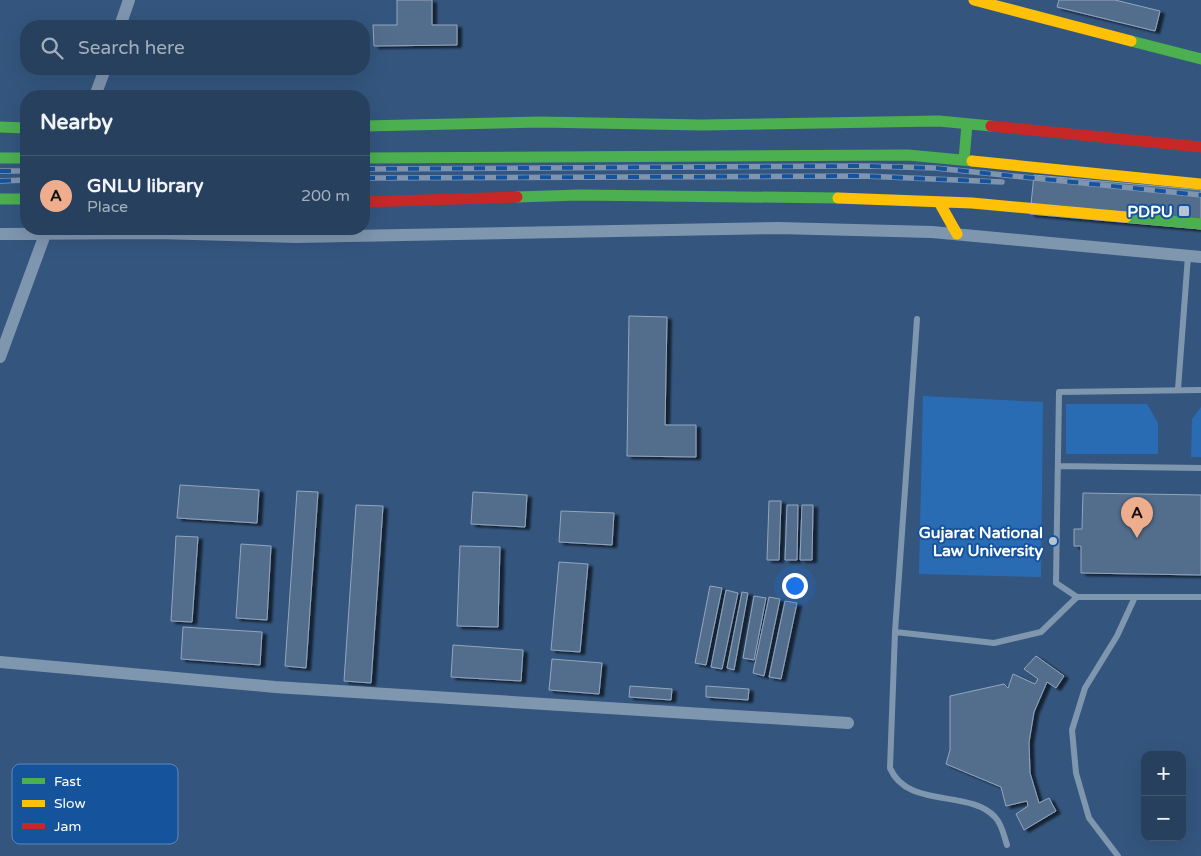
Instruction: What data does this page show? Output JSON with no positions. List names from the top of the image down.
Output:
{
  "places": {
    "transit": ["PDPU"],
    "other": ["Gujarat National Law University"]
  },
  "legend": ["Fast", "Slow", "Jam"],
  "page": {
    "search": "Search here",
    "heading": "Nearby",
    "list": [
      {
        "mark": "A",
        "name": "GNLU library",
        "note": "Place",
        "value": "200 m"
      }
    ],
    "pins": "A",
    "map_buttons": ["+", "−"]
  }
}
